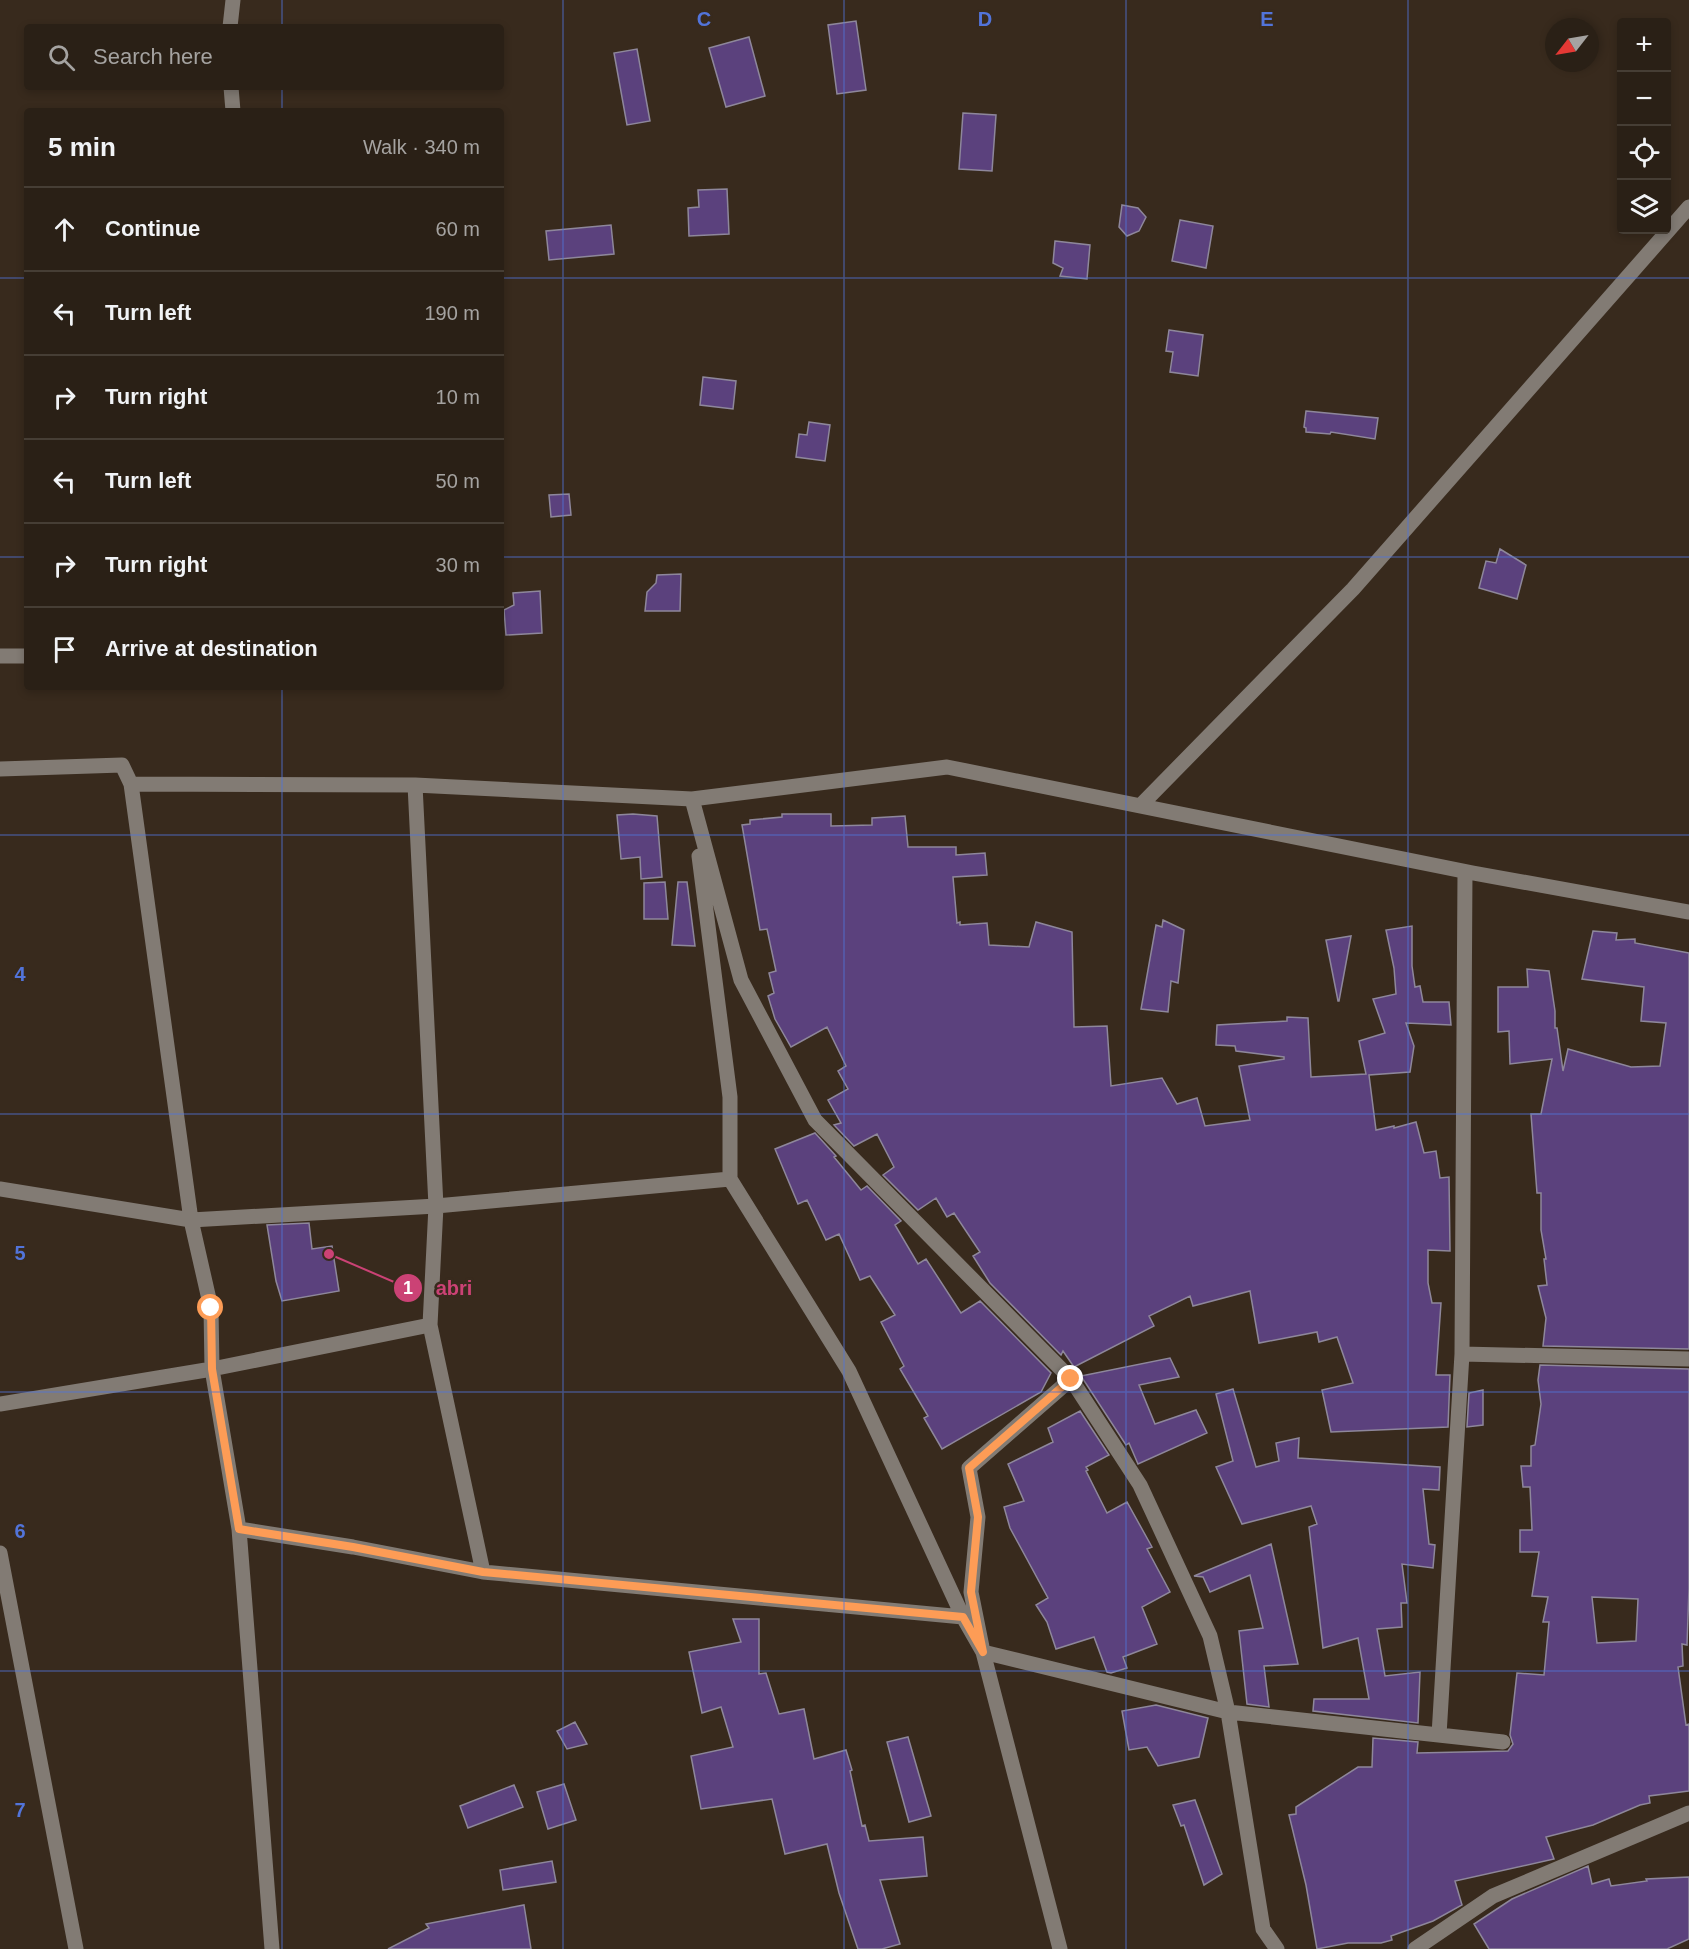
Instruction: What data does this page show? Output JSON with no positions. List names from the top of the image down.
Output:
{
  "places": ["abri"],
  "north": "bottom left",
  "page": {
    "map_buttons": ["+", "−"],
    "search": "Search here",
    "heading": ["5 min", "Walk · 340 m"],
    "list": [
      ["Continue", "60 m"],
      ["Turn left", "190 m"],
      ["Turn right", "10 m"],
      ["Turn left", "50 m"],
      ["Turn right", "30 m"],
      "Arrive at destination"
    ]
  },
  "grid": {
    "columns": ["C", "D", "E"],
    "rows": [
      "4",
      "5",
      "6",
      "7"
    ]
  }
}
